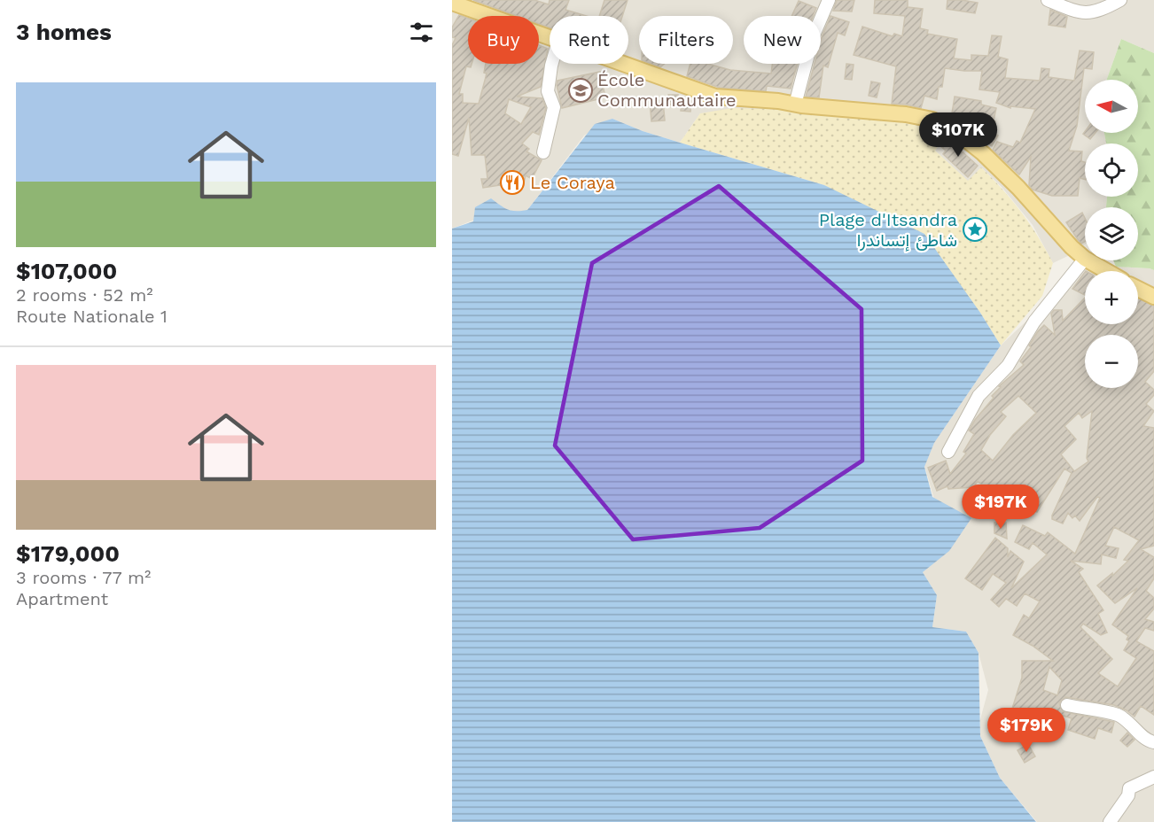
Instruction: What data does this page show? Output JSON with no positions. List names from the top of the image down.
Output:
{
  "places": {
    "school or university": ["École Communautaire"],
    "restaurant": ["Le Coraya"],
    "place": ["Plage d'Itsandra شاطئ إتساندرا"]
  },
  "north": "left",
  "page": {
    "heading": "3 homes",
    "chip": [
      "Buy",
      "Rent",
      "Filters",
      "New"
    ],
    "list": [
      {
        "name": "$107,000",
        "note": "2 rooms · 52 m² · Route Nationale 1"
      },
      {
        "name": "$179,000",
        "note": "3 rooms · 77 m² · Apartment"
      }
    ],
    "map_buttons": ["+", "−"],
    "price": ["$107K", "$197K", "$179K"]
  }
}
